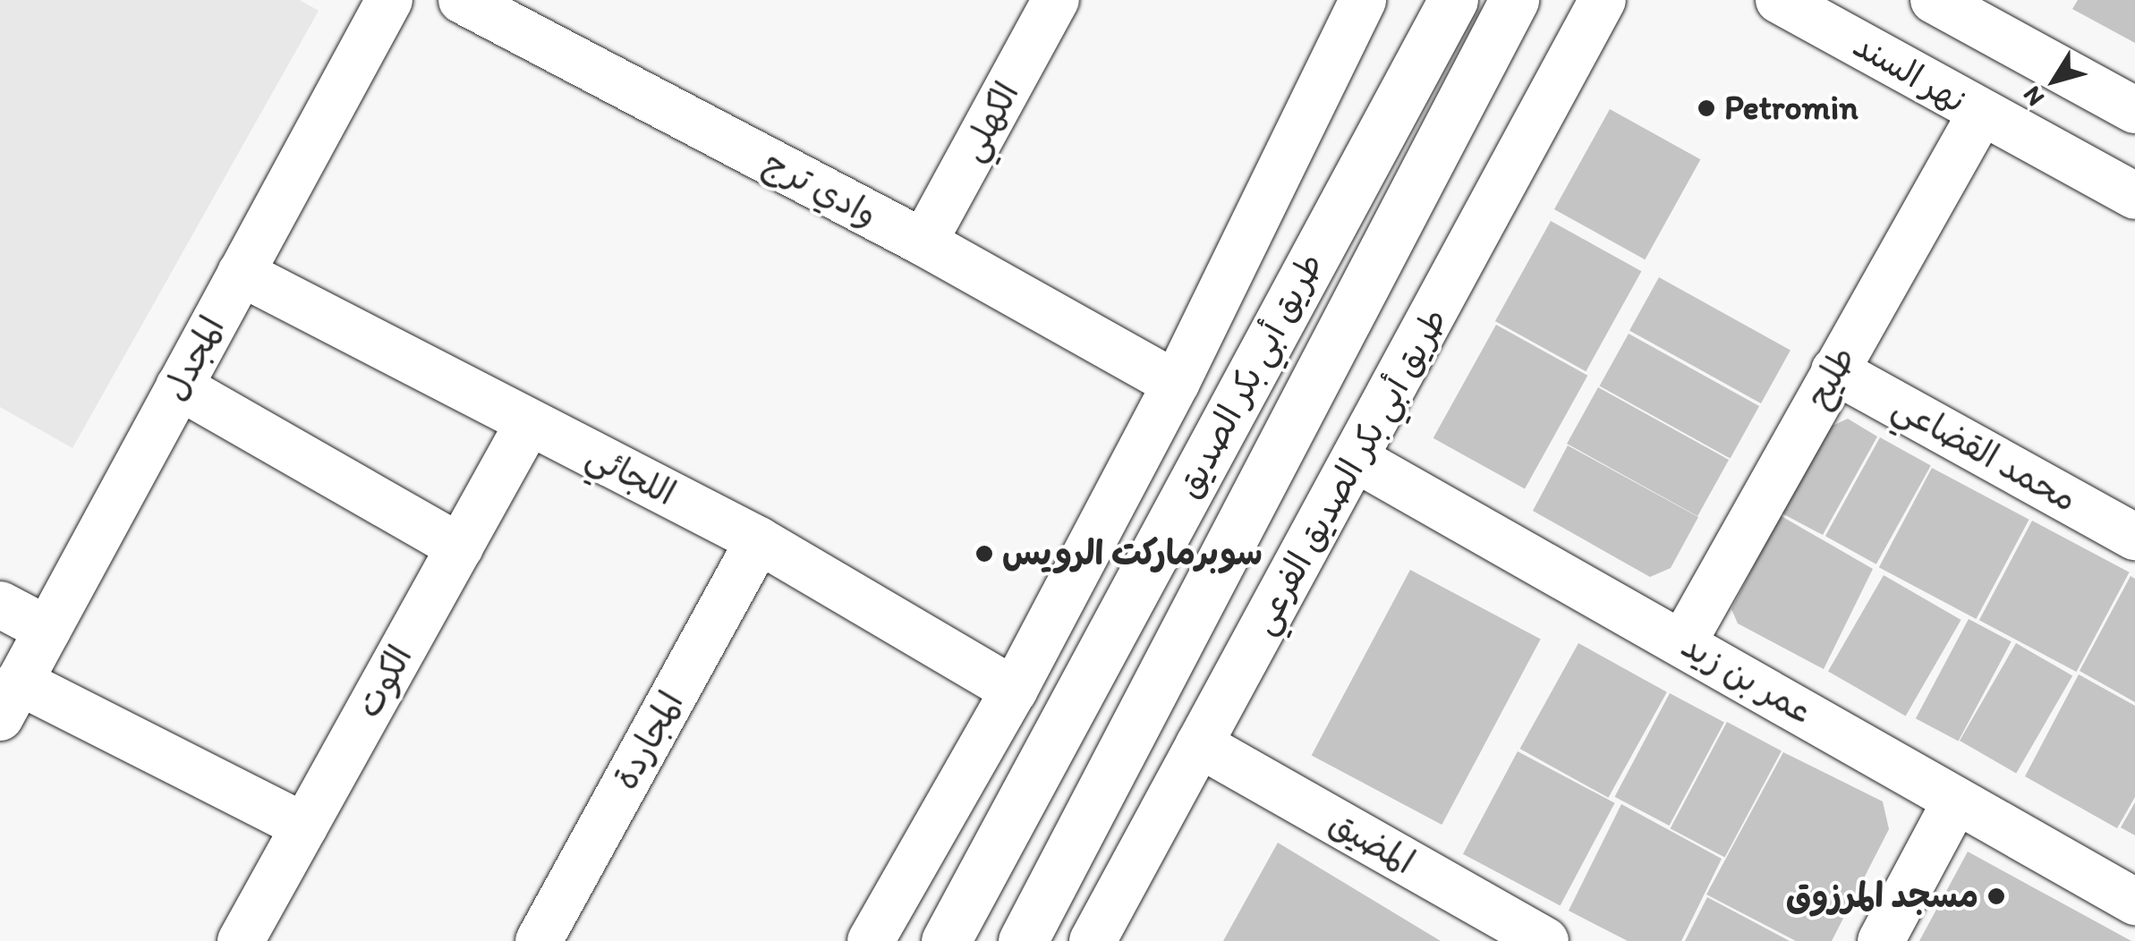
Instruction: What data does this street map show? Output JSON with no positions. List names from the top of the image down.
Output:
{
  "streets": {
    "main road": ["طريق أبي بكر الصديق"],
    "street": [
      "نهر السند",
      "الكهلي",
      "وادي ترج",
      "المجدل",
      "طليح",
      "محمد القضاعي",
      "طريق أبي بكر الصديق الفرعي",
      "اللجائي",
      "عمر بن زيد",
      "الكوت",
      "المجاردة",
      "المضيق"
    ]
  },
  "crossings": [
    ["نهر السند", "طليح"],
    ["الكهلي", "وادي ترج"],
    ["المجدل", "اللجائي"],
    ["طليح", "محمد القضاعي"],
    ["طليح", "عمر بن زيد"],
    ["طريق أبي بكر الصديق الفرعي", "عمر بن زيد"],
    ["طريق أبي بكر الصديق الفرعي", "المضيق"],
    ["اللجائي", "الكوت"],
    ["اللجائي", "المجاردة"]
  ],
  "places": ["Petromin", "سوبرماركت الرويس", "مسجد المرزوق"],
  "north": "bottom left"
}
